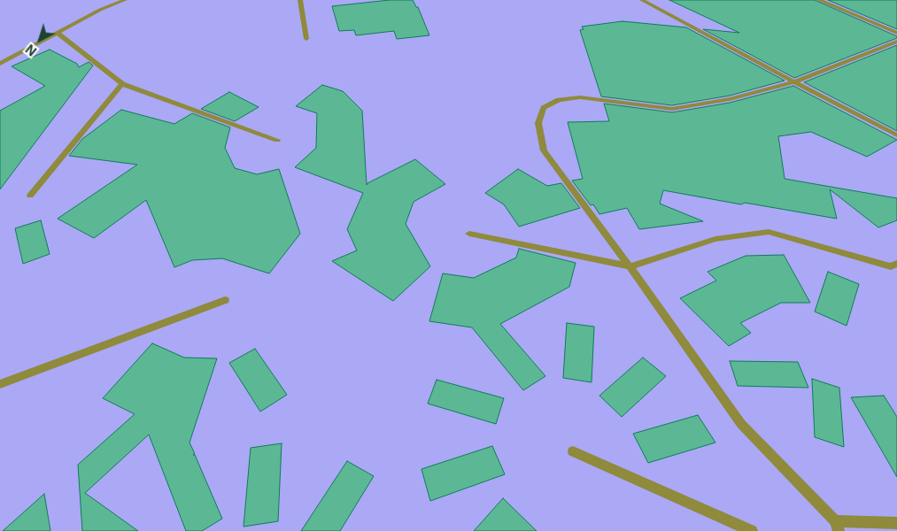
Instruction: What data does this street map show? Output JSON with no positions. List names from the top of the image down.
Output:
{
  "north": "bottom left"
}
